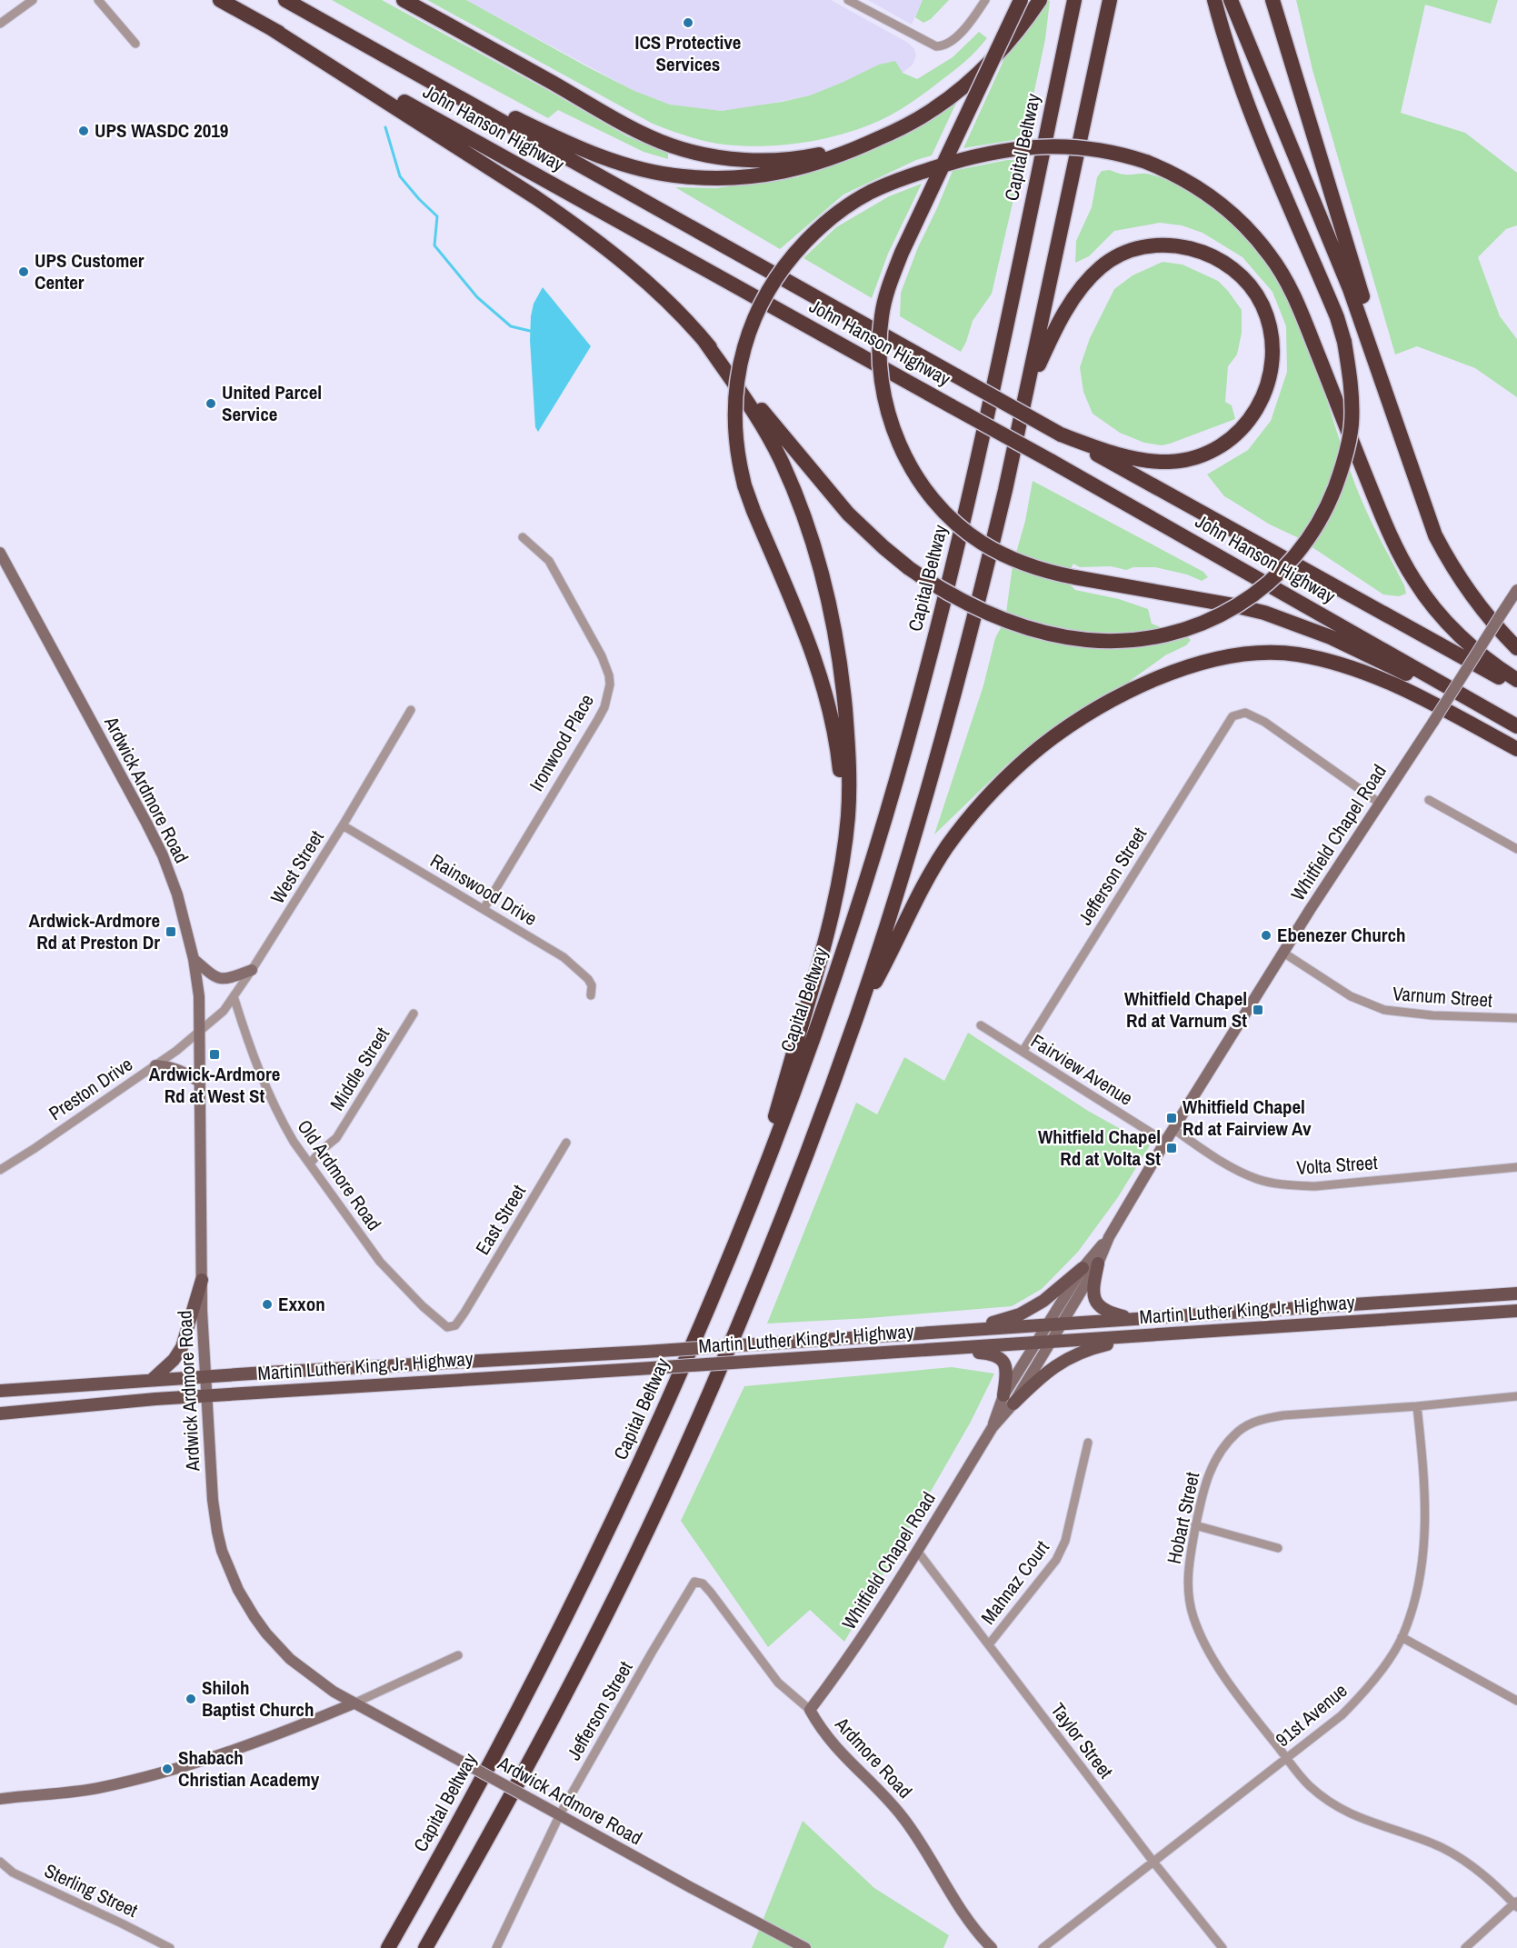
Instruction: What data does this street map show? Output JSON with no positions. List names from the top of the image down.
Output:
{
  "streets": {
    "highway": ["John Hanson Highway", "Capital Beltway"],
    "main road": ["Martin Luther King Jr. Highway"],
    "street": [
      "Ironwood Place",
      "Ardwick Ardmore Road",
      "Whitfield Chapel Road",
      "West Street",
      "Jefferson Street",
      "Rainswood Drive",
      "Varnum Street",
      "Middle Street",
      "Fairview Avenue",
      "Preston Drive",
      "Volta Street",
      "Old Ardmore Road",
      "East Street",
      "Hobart Street",
      "Mahnaz Court",
      "91st Avenue",
      "Taylor Street",
      "Ardmore Road",
      "Sterling Street"
    ]
  },
  "crossings": [
    ["Ironwood Place", "Rainswood Drive"],
    ["Ardwick Ardmore Road", "West Street"],
    ["Ardwick Ardmore Road", "Jefferson Street"],
    ["Ardwick Ardmore Road", "Preston Drive"],
    ["Ardwick Ardmore Road", "Martin Luther King Jr. Highway"],
    ["Whitfield Chapel Road", "Jefferson Street"],
    ["Whitfield Chapel Road", "Varnum Street"],
    ["Whitfield Chapel Road", "Fairview Avenue"],
    ["Whitfield Chapel Road", "Volta Street"],
    ["Whitfield Chapel Road", "Martin Luther King Jr. Highway"],
    ["Whitfield Chapel Road", "Taylor Street"],
    ["Whitfield Chapel Road", "Ardmore Road"],
    ["West Street", "Rainswood Drive"],
    ["West Street", "Preston Drive"],
    ["West Street", "Old Ardmore Road"],
    ["Jefferson Street", "Fairview Avenue"],
    ["Jefferson Street", "Ardmore Road"],
    ["Middle Street", "Old Ardmore Road"],
    ["Old Ardmore Road", "East Street"],
    ["Hobart Street", "91st Avenue"],
    ["Mahnaz Court", "Taylor Street"],
    ["91st Avenue", "Taylor Street"]
  ],
  "places": {
    "other": [
      "ICS Protective Services",
      "UPS WASDC 2019",
      "UPS Customer Center",
      "United Parcel Service",
      "Ebenezer Church",
      "Exxon",
      "Shiloh Baptist Church",
      "Shabach Christian Academy"
    ],
    "transit": [
      "Ardwick-Ardmore Rd at Preston Dr",
      "Whitfield Chapel Rd at Varnum St",
      "Ardwick-Ardmore Rd at West St",
      "Whitfield Chapel Rd at Fairview Av",
      "Whitfield Chapel Rd at Volta St"
    ]
  }
}
